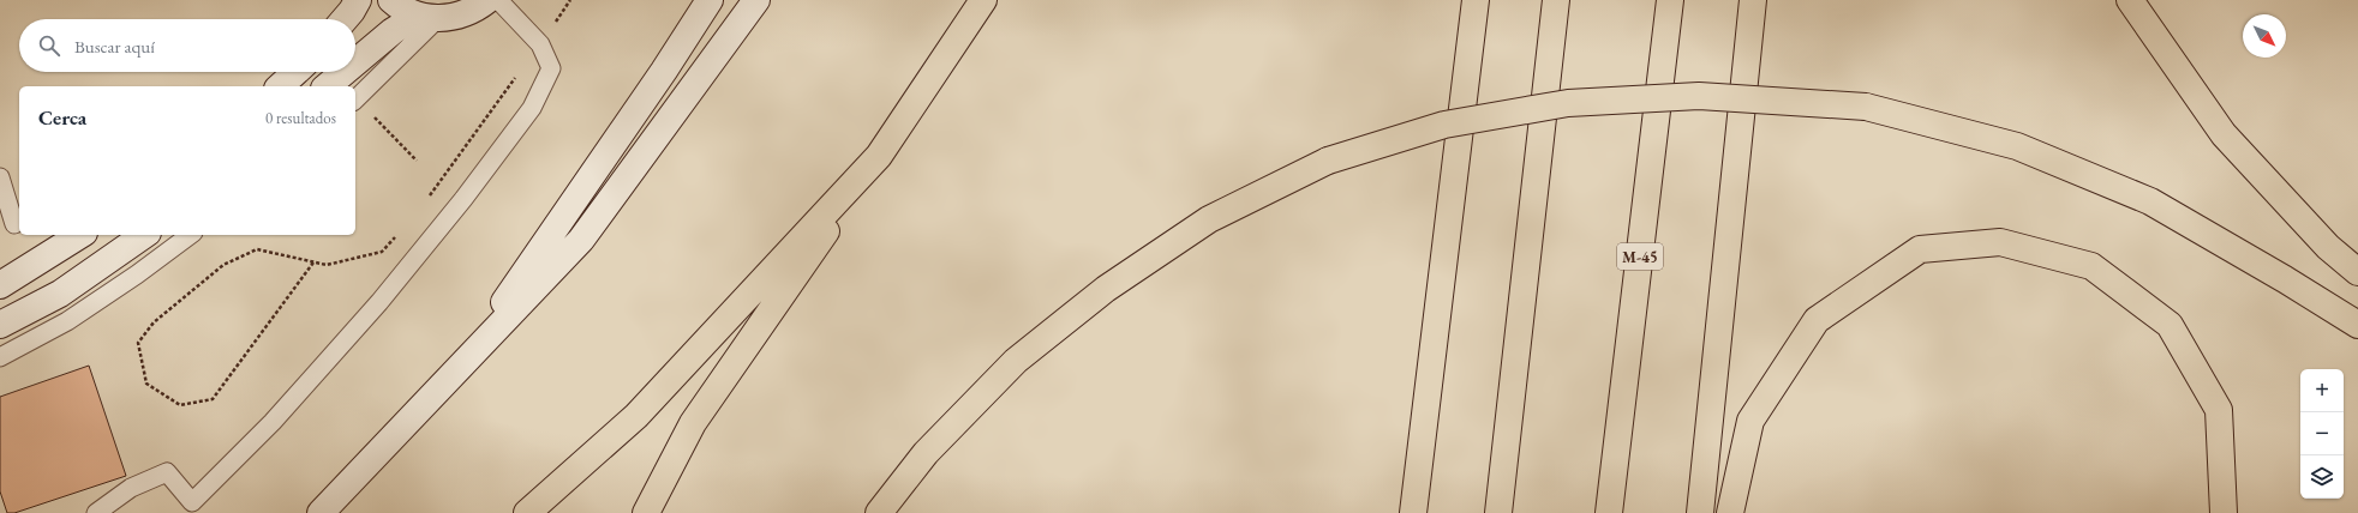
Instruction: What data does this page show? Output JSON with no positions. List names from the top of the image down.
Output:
{
  "streets": {
    "highway": ["M-45"]
  },
  "north": "bottom right",
  "page": {
    "search": "Buscar aquí",
    "heading": ["Cerca", "0 resultados"],
    "map_buttons": ["+", "−"]
  }
}
